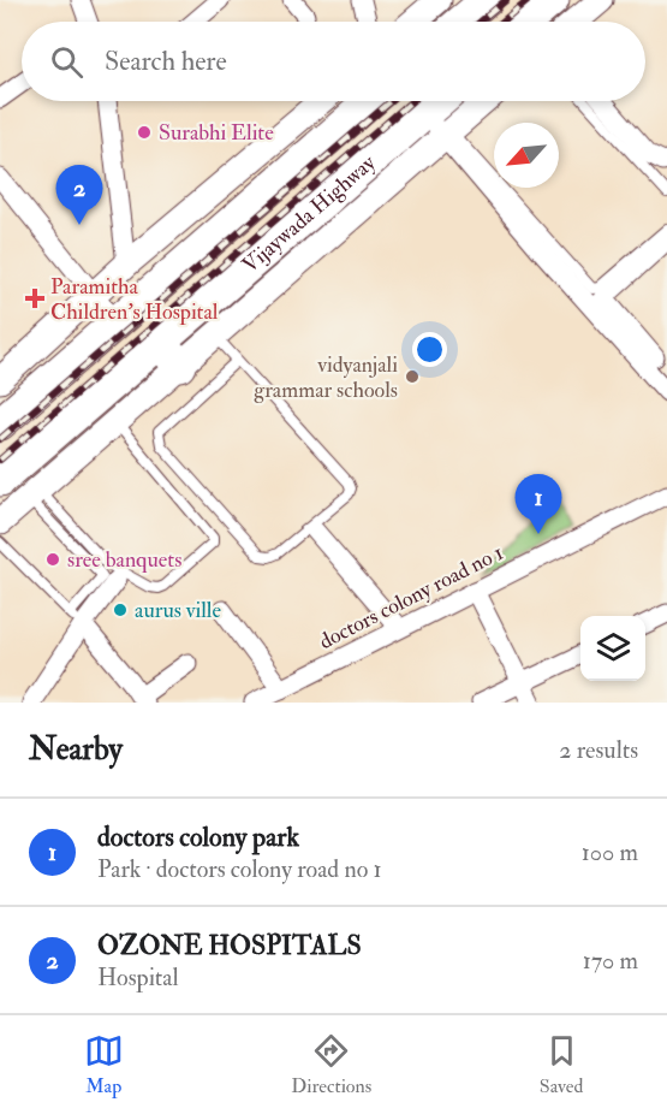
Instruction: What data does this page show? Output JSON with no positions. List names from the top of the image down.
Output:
{
  "streets": {
    "highway": ["Vijaywada Highway"],
    "street": ["doctors colony road no 1"]
  },
  "places": {
    "other": [
      "Surabhi Elite",
      "vidyanjali grammar schools",
      "sree banquets",
      "aurus ville"
    ],
    "health": ["Paramitha Children's Hospital"]
  },
  "north": "bottom left",
  "page": {
    "search": "Search here",
    "pins": ["2", "1"],
    "heading": ["Nearby", "2 results"],
    "list": [
      {
        "mark": "1",
        "name": "doctors colony park",
        "note": "Park · doctors colony road no 1",
        "value": "100 m"
      },
      {
        "mark": "2",
        "name": "OZONE HOSPITALS",
        "note": "Hospital",
        "value": "170 m"
      }
    ],
    "nav": ["Map", "Directions", "Saved"]
  }
}
